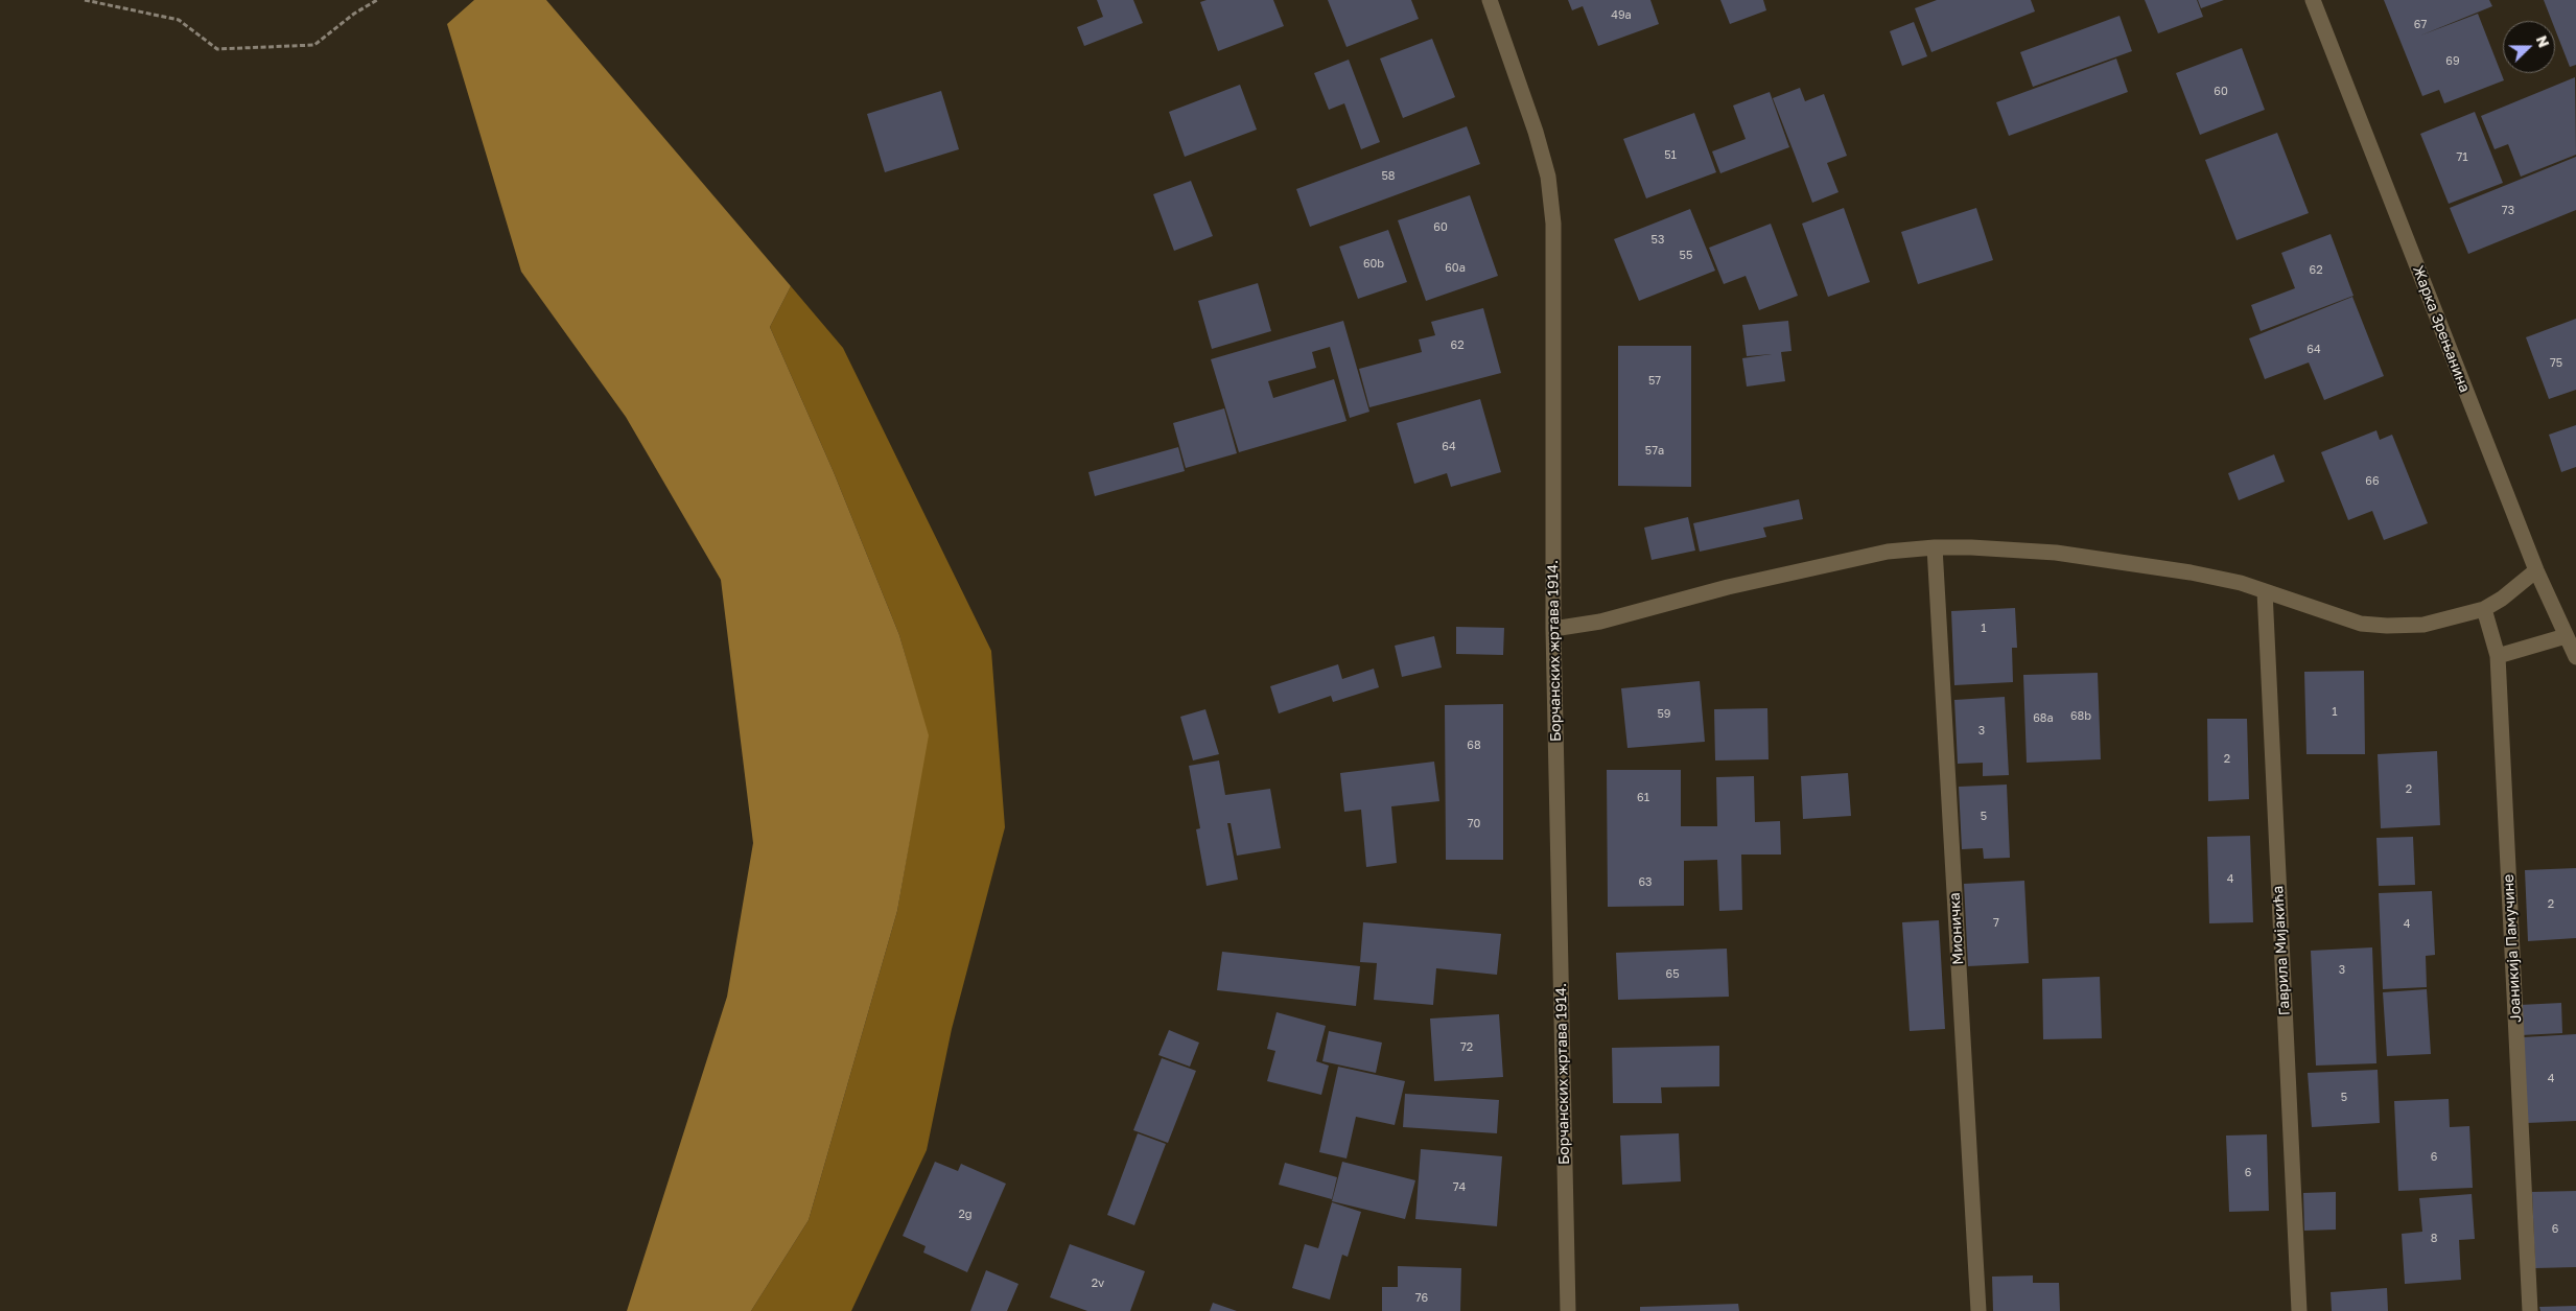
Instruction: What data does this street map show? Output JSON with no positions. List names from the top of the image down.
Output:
{
  "streets": {
    "street": [
      "Жарка Зрењанина",
      "Борчанских жртава 1914.",
      "Мионичка",
      "Јоаникија Памучине",
      "Гаврила Мијакића"
    ]
  },
  "house_numbers": [
    "49a",
    "67",
    "69",
    "60",
    "51",
    "71",
    "58",
    "73",
    "60",
    "53",
    "55",
    "60b",
    "60a",
    "62",
    "62",
    "64",
    "75",
    "57",
    "64",
    "57a",
    "66",
    "1",
    "1",
    "59",
    "68b",
    "68a",
    "3",
    "68",
    "2",
    "2",
    "61",
    "5",
    "70",
    "4",
    "63",
    "2",
    "7",
    "4",
    "3",
    "65",
    "72",
    "4",
    "5",
    "6",
    "6",
    "74",
    "2g",
    "6",
    "8",
    "2v",
    "76"
  ],
  "north": "right"
}
